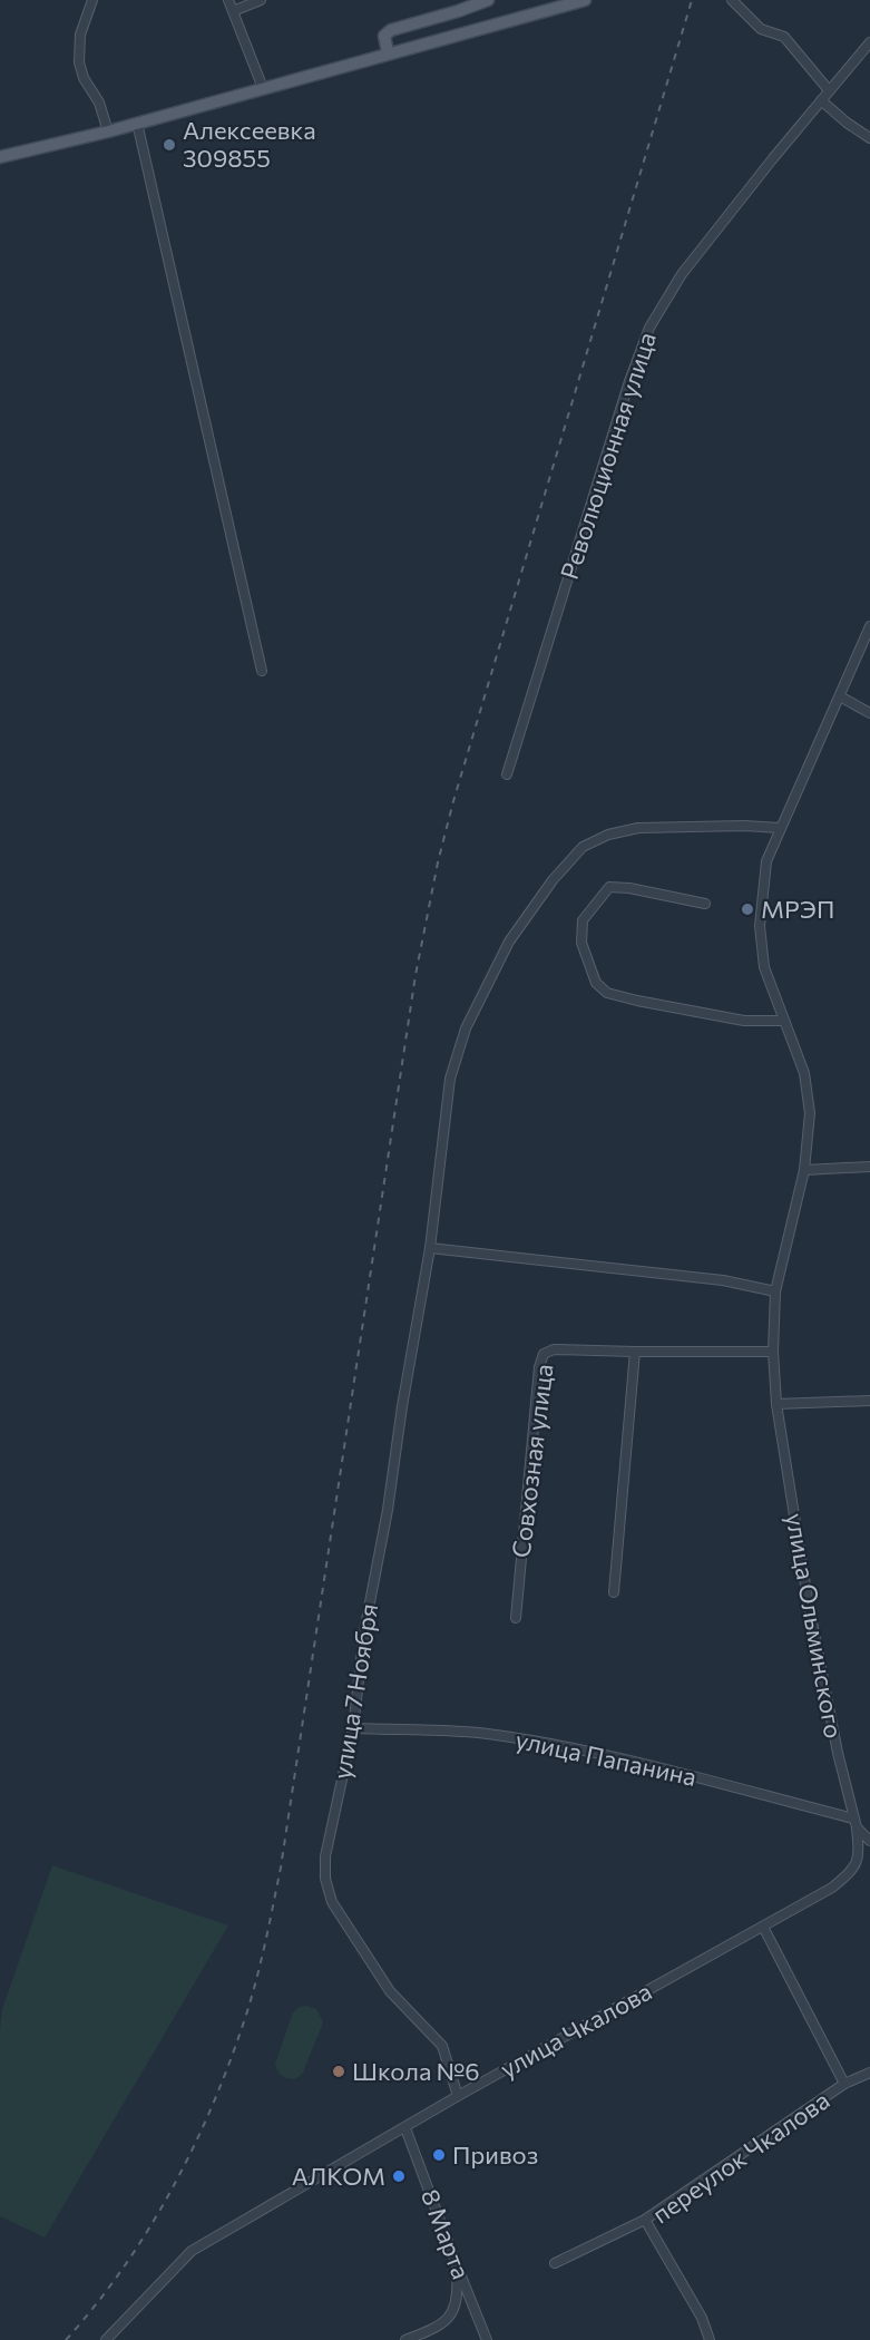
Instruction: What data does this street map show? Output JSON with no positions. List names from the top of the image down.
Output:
{
  "streets": {
    "street": [
      "Революционная улица",
      "Совхозная улица",
      "улица Ольминского",
      "улица 7 Ноября",
      "улица Папанина",
      "улица Чкалова",
      "переулок Чкалова",
      "8 Марта"
    ]
  },
  "crossings": [
    ["Совхозная улица", "улица Ольминского"],
    ["улица Ольминского", "улица 7 Ноября"],
    ["улица Ольминского", "улица Папанина"],
    ["улица Ольминского", "улица Чкалова"],
    ["улица 7 Ноября", "улица Папанина"],
    ["улица 7 Ноября", "улица Чкалова"],
    ["улица Папанина", "улица Чкалова"],
    ["улица Чкалова", "переулок Чкалова"],
    ["улица Чкалова", "8 Марта"]
  ],
  "places": [
    "Алексеевка 309855",
    "МРЭП",
    "Школа №6",
    "Привоз",
    "АЛКОМ"
  ]
}
